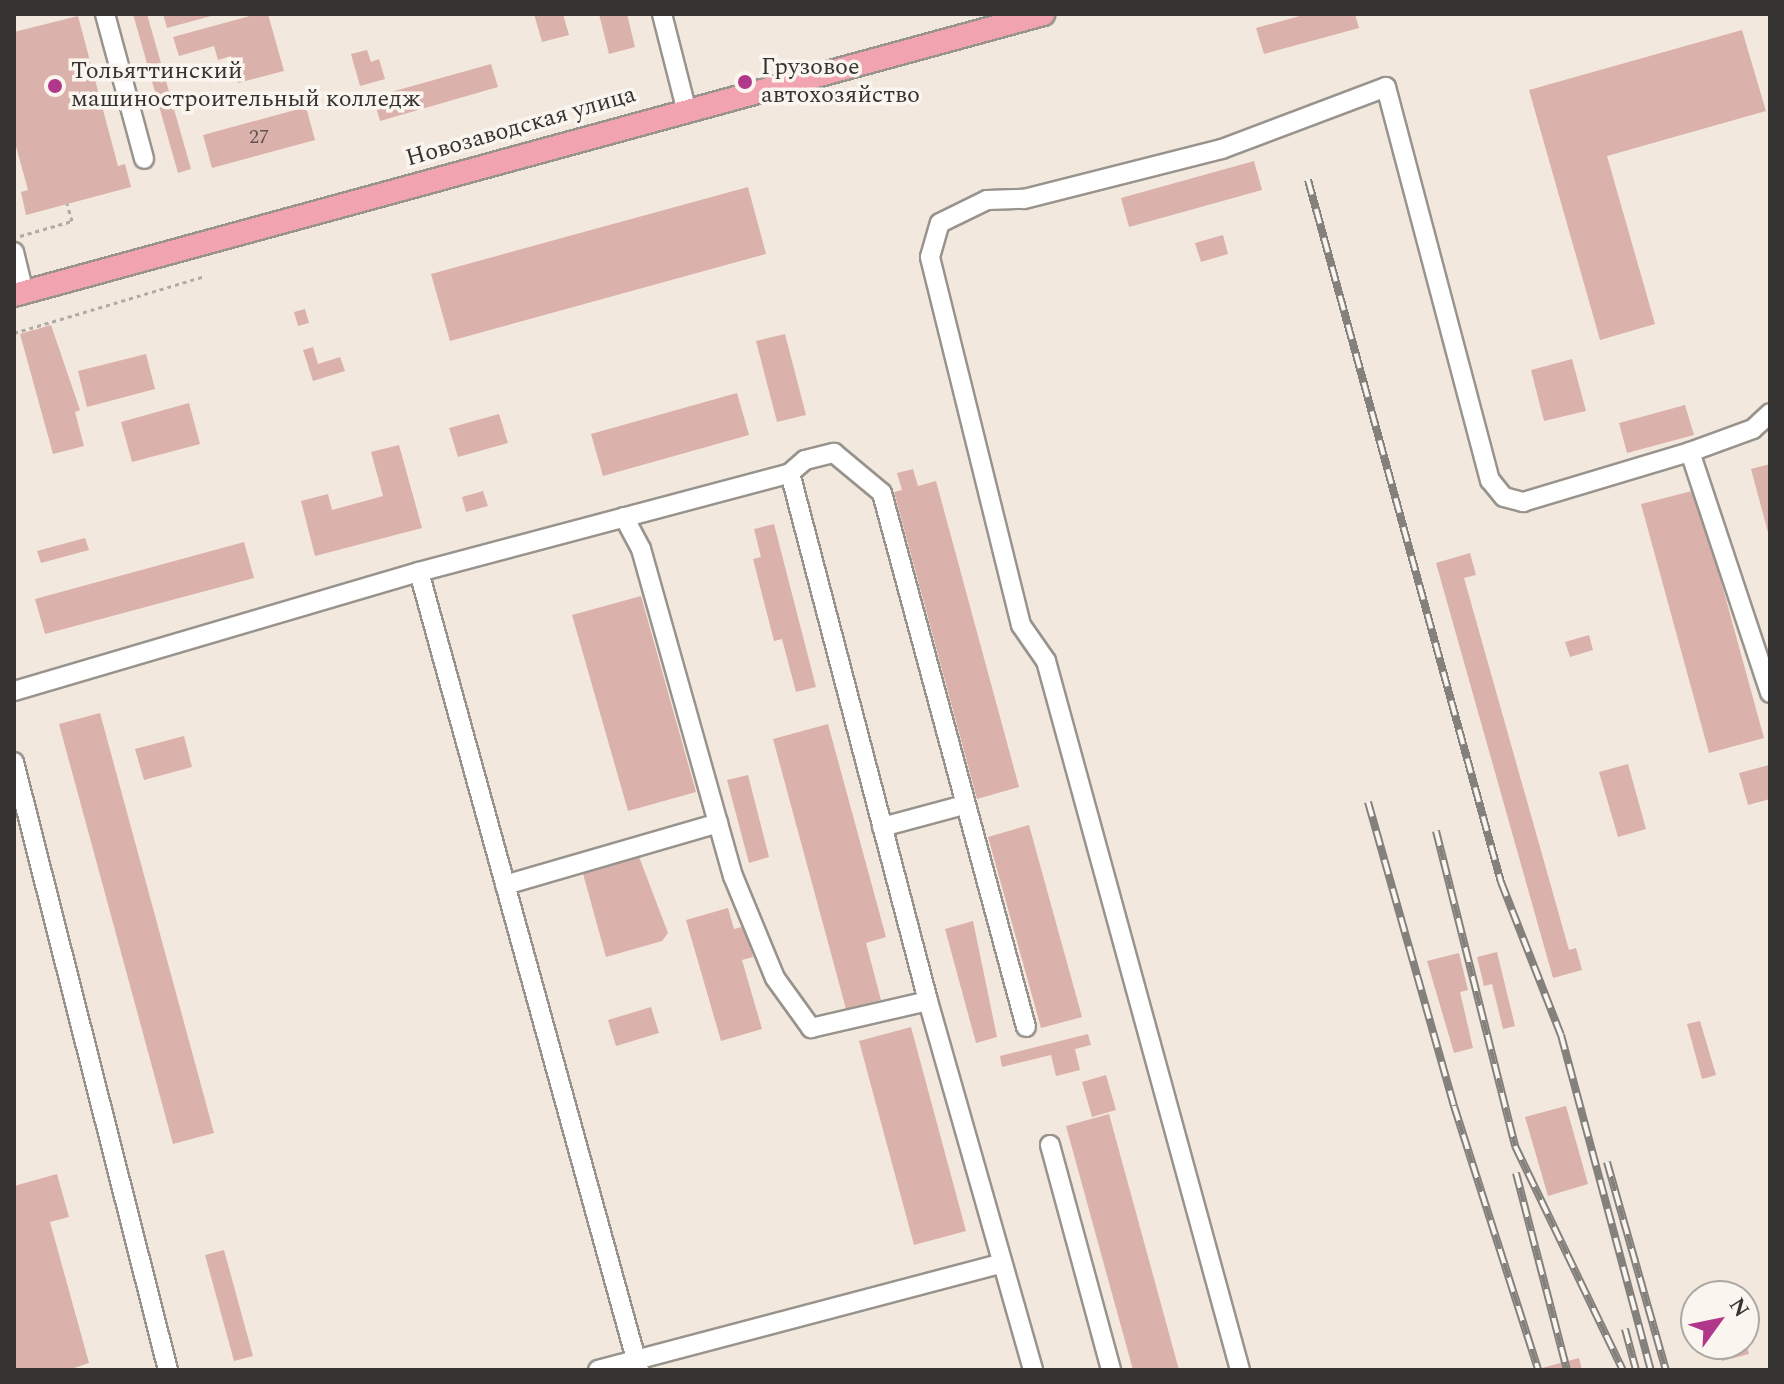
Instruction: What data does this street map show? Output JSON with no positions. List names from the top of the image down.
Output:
{
  "streets": {
    "main road": ["Новозаводская улица"]
  },
  "places": ["Грузовое автохозяйство", "Тольяттинский машиностроительный колледж"],
  "house_numbers": ["27"],
  "north": "top right"
}
